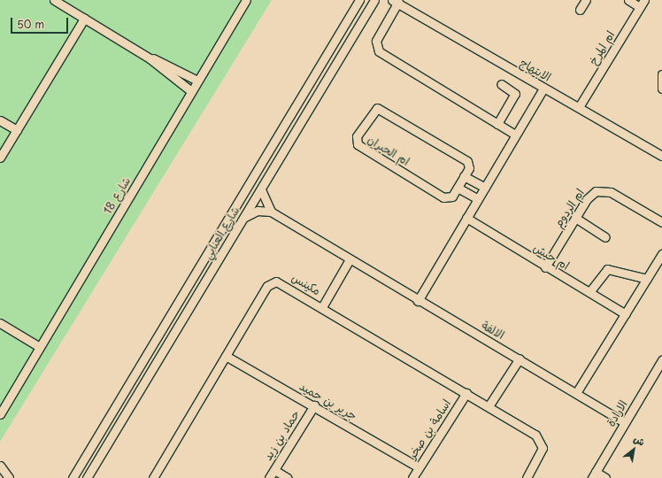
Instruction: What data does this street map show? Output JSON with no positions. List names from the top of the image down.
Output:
{
  "streets": {
    "street": [
      "ام المرخ",
      "الابتهاج",
      "ام الحيران",
      "شارع 18",
      "ام الردوم",
      "شارع العنابي",
      "ام حيش",
      "مكينس",
      "الالفة",
      "جرير بن حميد",
      "الارادة",
      "اسامة بن صخر",
      "حماد بن زيد"
    ]
  },
  "crossings": [
    ["ام المرخ", "الابتهاج"],
    ["ام الردوم", "ام حيش"],
    ["مكينس", "جرير بن حميد"],
    ["مكينس", "اسامة بن صخر"],
    ["الالفة", "الارادة"],
    ["جرير بن حميد", "اسامة بن صخر"],
    ["جرير بن حميد", "حماد بن زيد"]
  ],
  "scale_bar": "50 m",
  "north": "top right"
}
